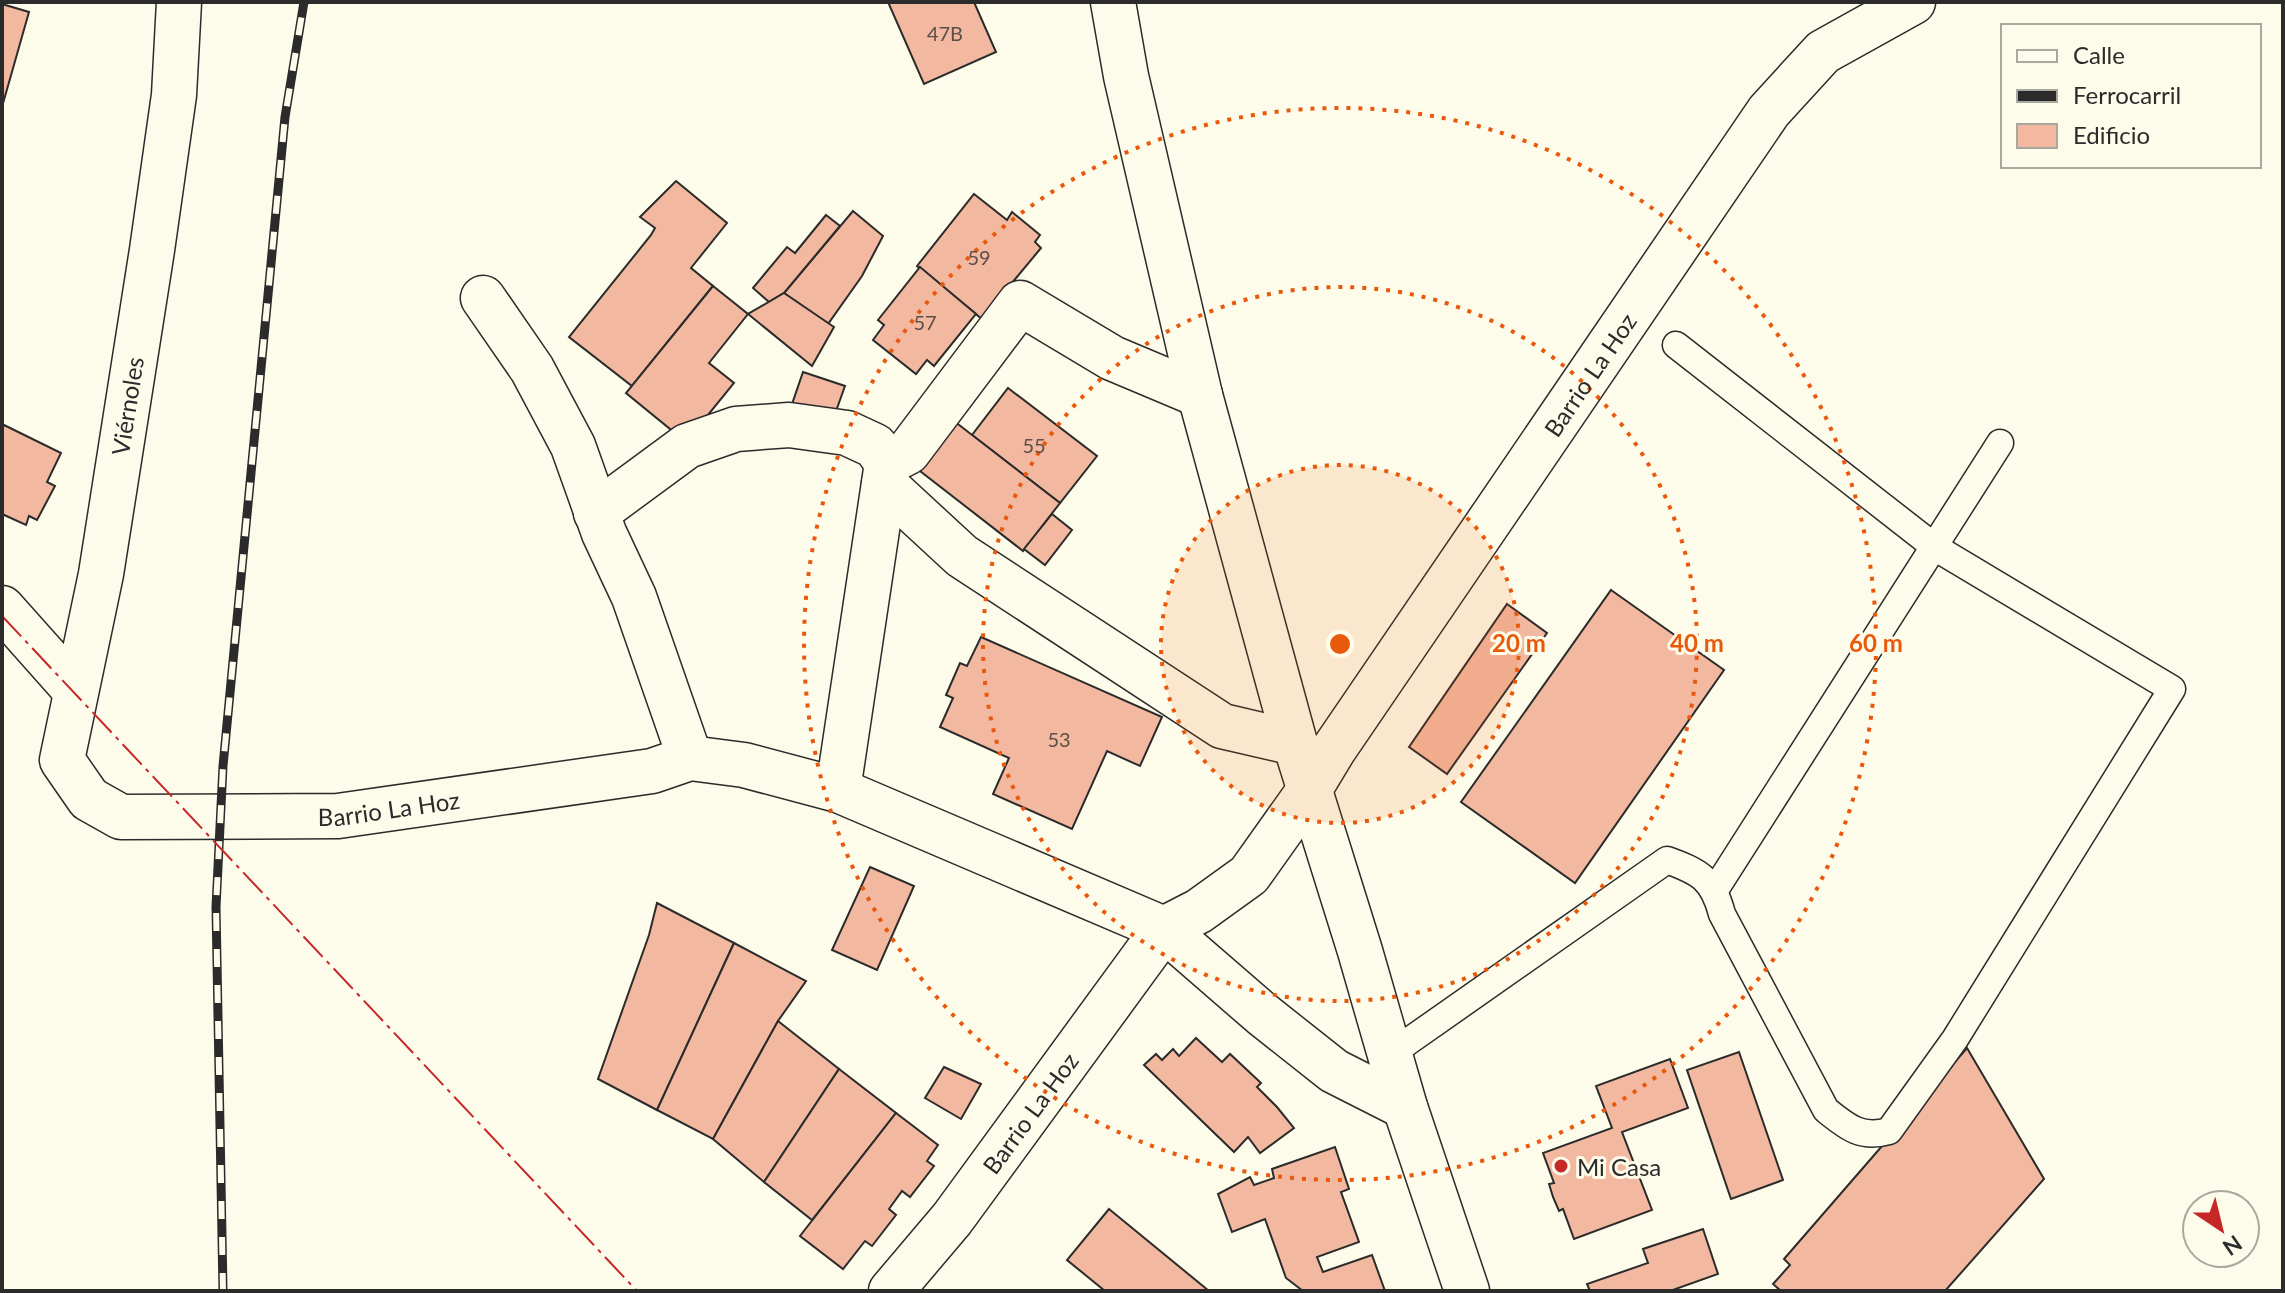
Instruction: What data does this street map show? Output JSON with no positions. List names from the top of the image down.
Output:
{
  "streets": {
    "street": ["Barrio La Hoz", "Viérnoles"]
  },
  "crossings": [
    ["Barrio La Hoz", "Viérnoles"]
  ],
  "places": ["Mi Casa"],
  "house_numbers": [
    "47B",
    "59",
    "57",
    "55",
    "53"
  ],
  "legend": ["Calle", "Ferrocarril", "Edificio"],
  "north": "bottom right",
  "rings": ["20 m", "40 m", "60 m"]
}
